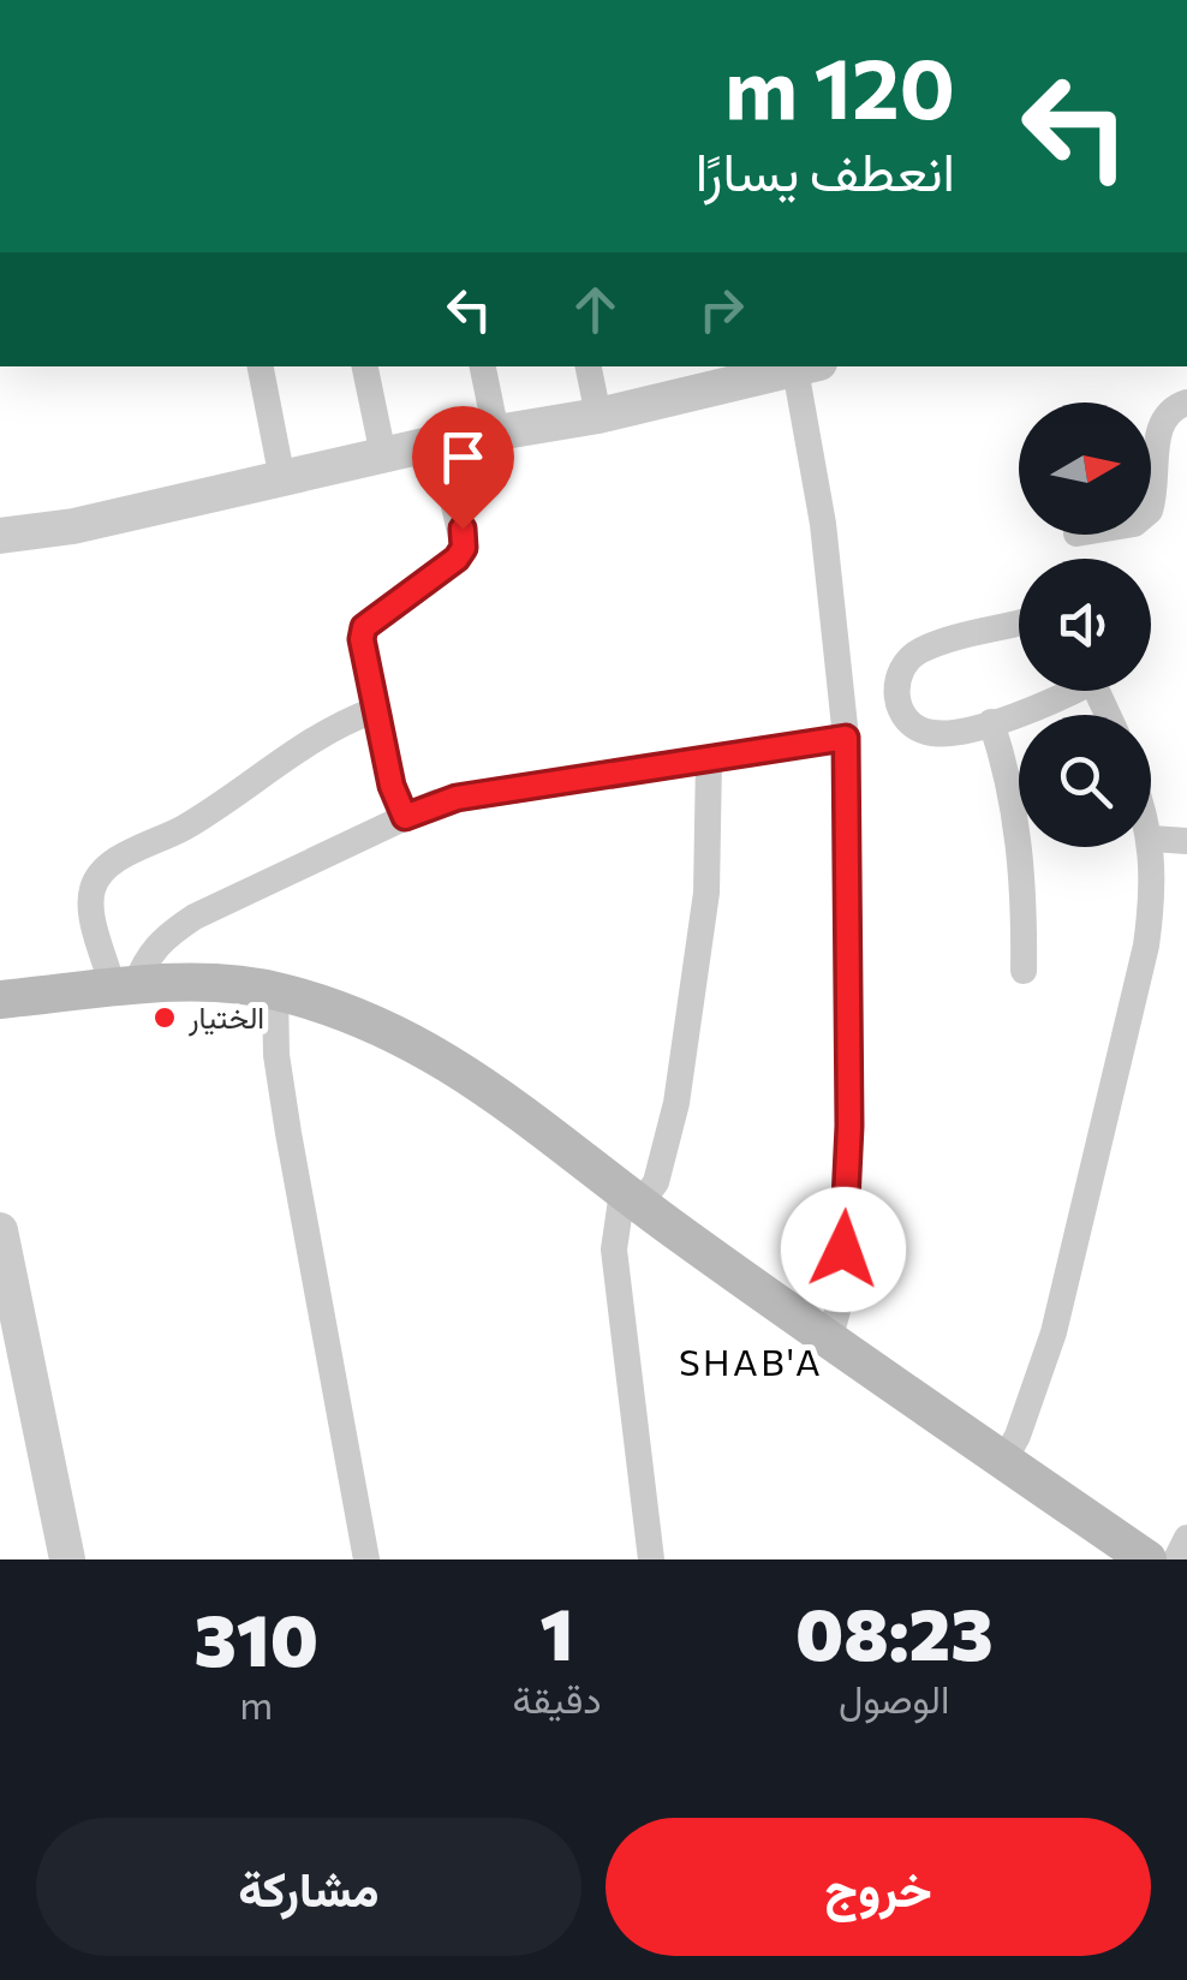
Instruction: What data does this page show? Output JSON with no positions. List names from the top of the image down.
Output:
{
  "districts": ["SHAB'A"],
  "places": ["الختيار"],
  "north": "right",
  "page": {
    "turn": ["120 m", "انعطف يسارًا"],
    "eta": [
      "08:23",
      "الوصول",
      "1",
      "دقيقة",
      "310",
      "m"
    ],
    "buttons": ["خروج", "مشاركة"]
  }
}
